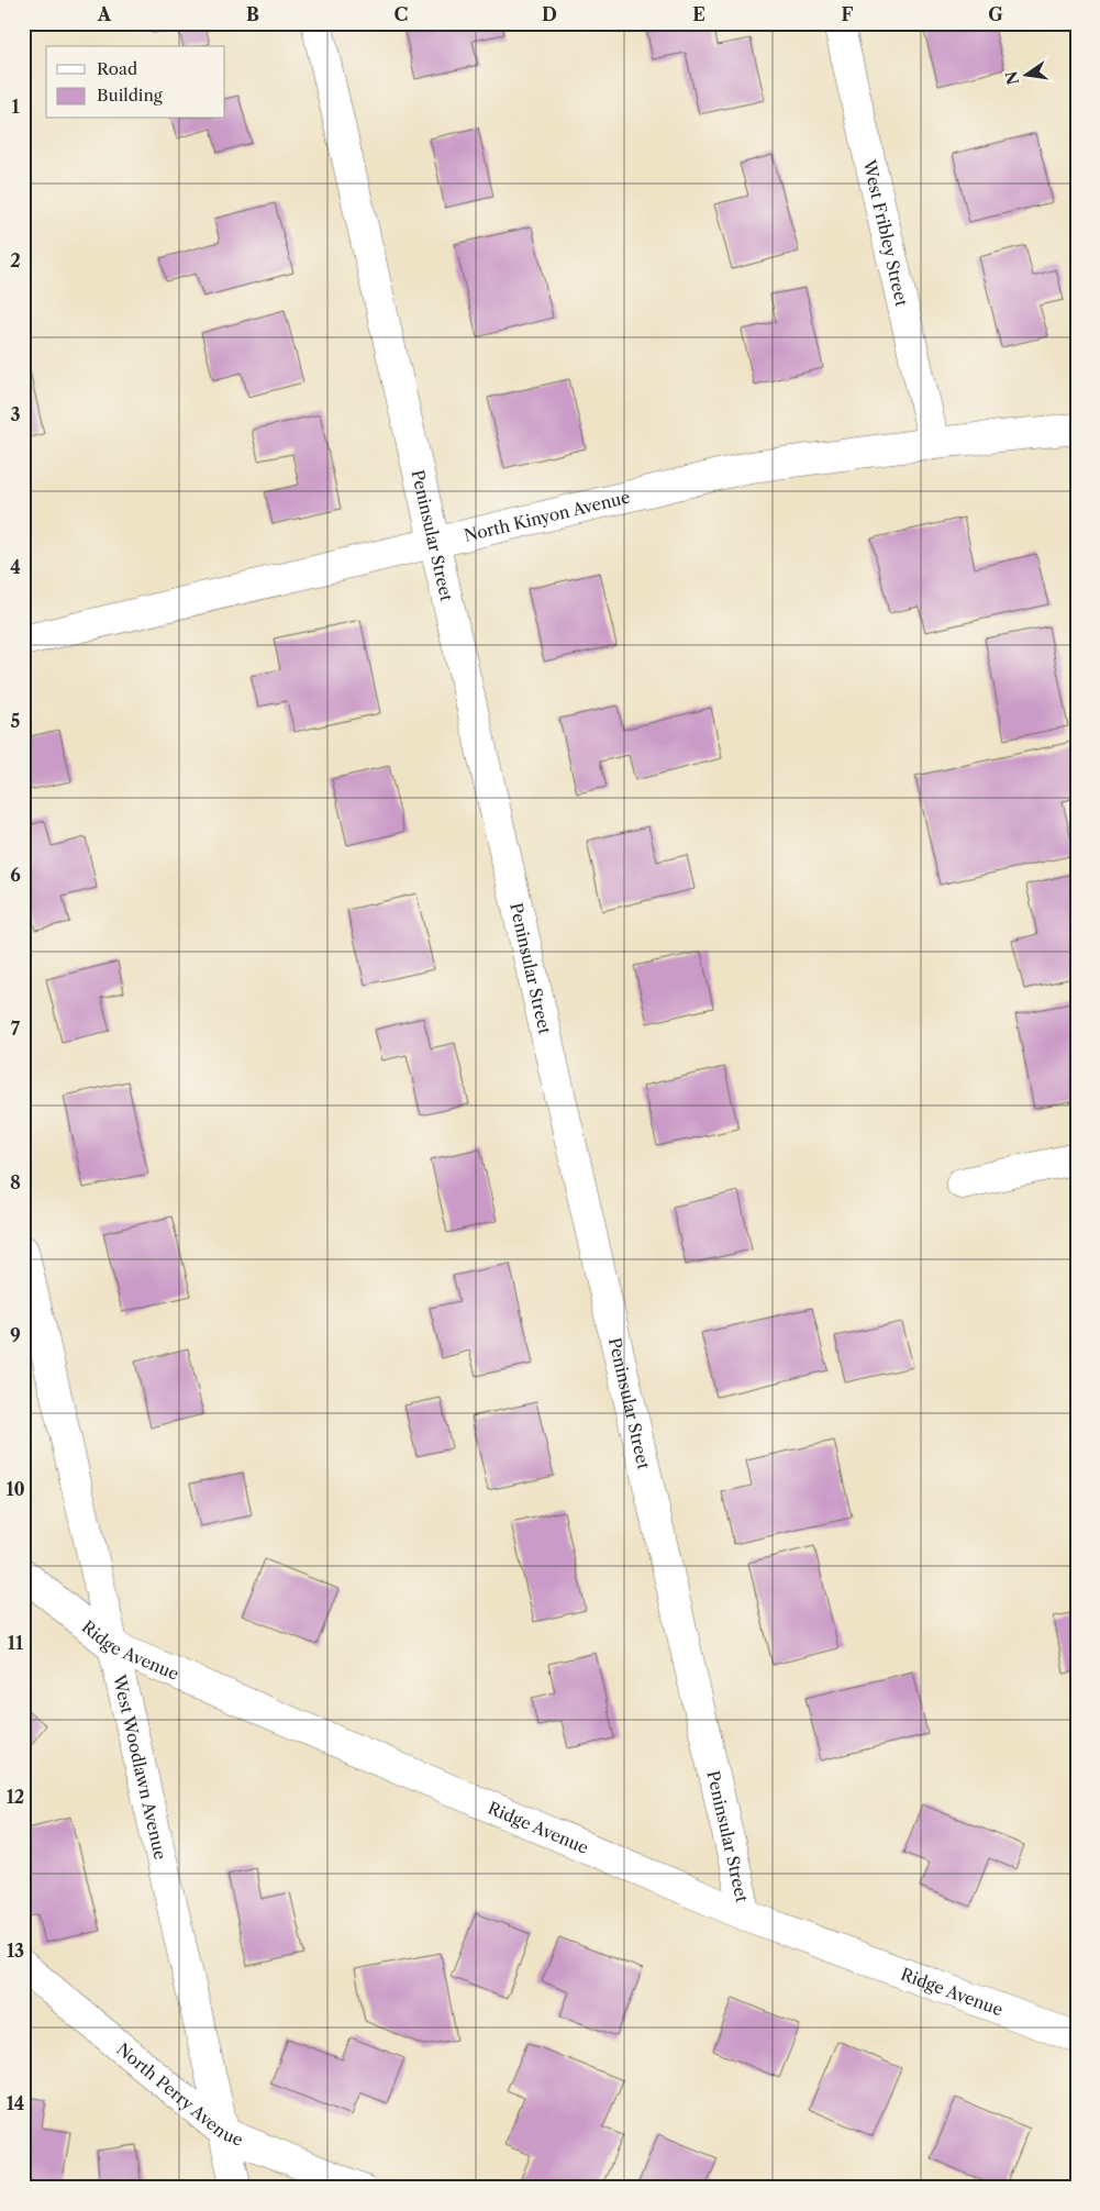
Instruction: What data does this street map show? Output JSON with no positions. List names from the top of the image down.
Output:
{
  "streets": {
    "street": [
      "West Fribley Street",
      "North Kinyon Avenue",
      "Peninsular Street",
      "Ridge Avenue",
      "West Woodlawn Avenue",
      "North Perry Avenue"
    ]
  },
  "crossings": [
    ["West Fribley Street", "North Kinyon Avenue"],
    ["North Kinyon Avenue", "Peninsular Street"],
    ["Peninsular Street", "Ridge Avenue"],
    ["Ridge Avenue", "West Woodlawn Avenue"],
    ["West Woodlawn Avenue", "North Perry Avenue"]
  ],
  "legend": ["Road", "Building"],
  "north": "left",
  "grid": {
    "columns": [
      "A",
      "B",
      "C",
      "D",
      "E",
      "F",
      "G"
    ],
    "rows": [
      "1",
      "2",
      "3",
      "4",
      "5",
      "6",
      "7",
      "8",
      "9",
      "10",
      "11",
      "12",
      "13",
      "14"
    ]
  }
}
